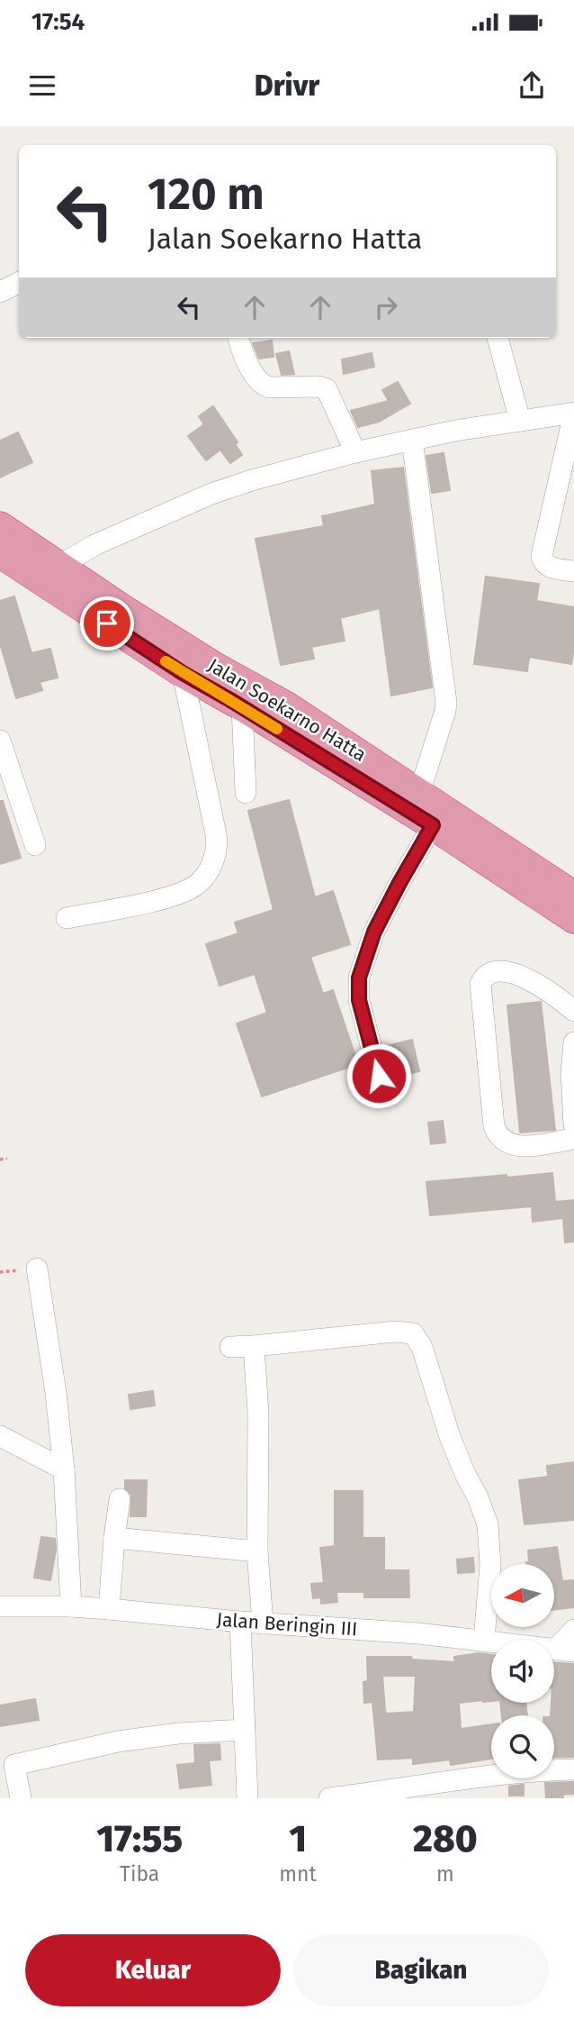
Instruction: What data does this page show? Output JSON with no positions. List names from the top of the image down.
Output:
{
  "streets": {
    "highway": ["Jalan Soekarno Hatta"],
    "street": ["Jalan Beringin III"]
  },
  "north": "left",
  "page": {
    "status": "17:54",
    "header": "Drivr",
    "turn": ["120 m", "Jalan Soekarno Hatta"],
    "eta": [
      "17:55",
      "Tiba",
      "1",
      "mnt",
      "280",
      "m"
    ],
    "buttons": ["Keluar", "Bagikan"]
  }
}
